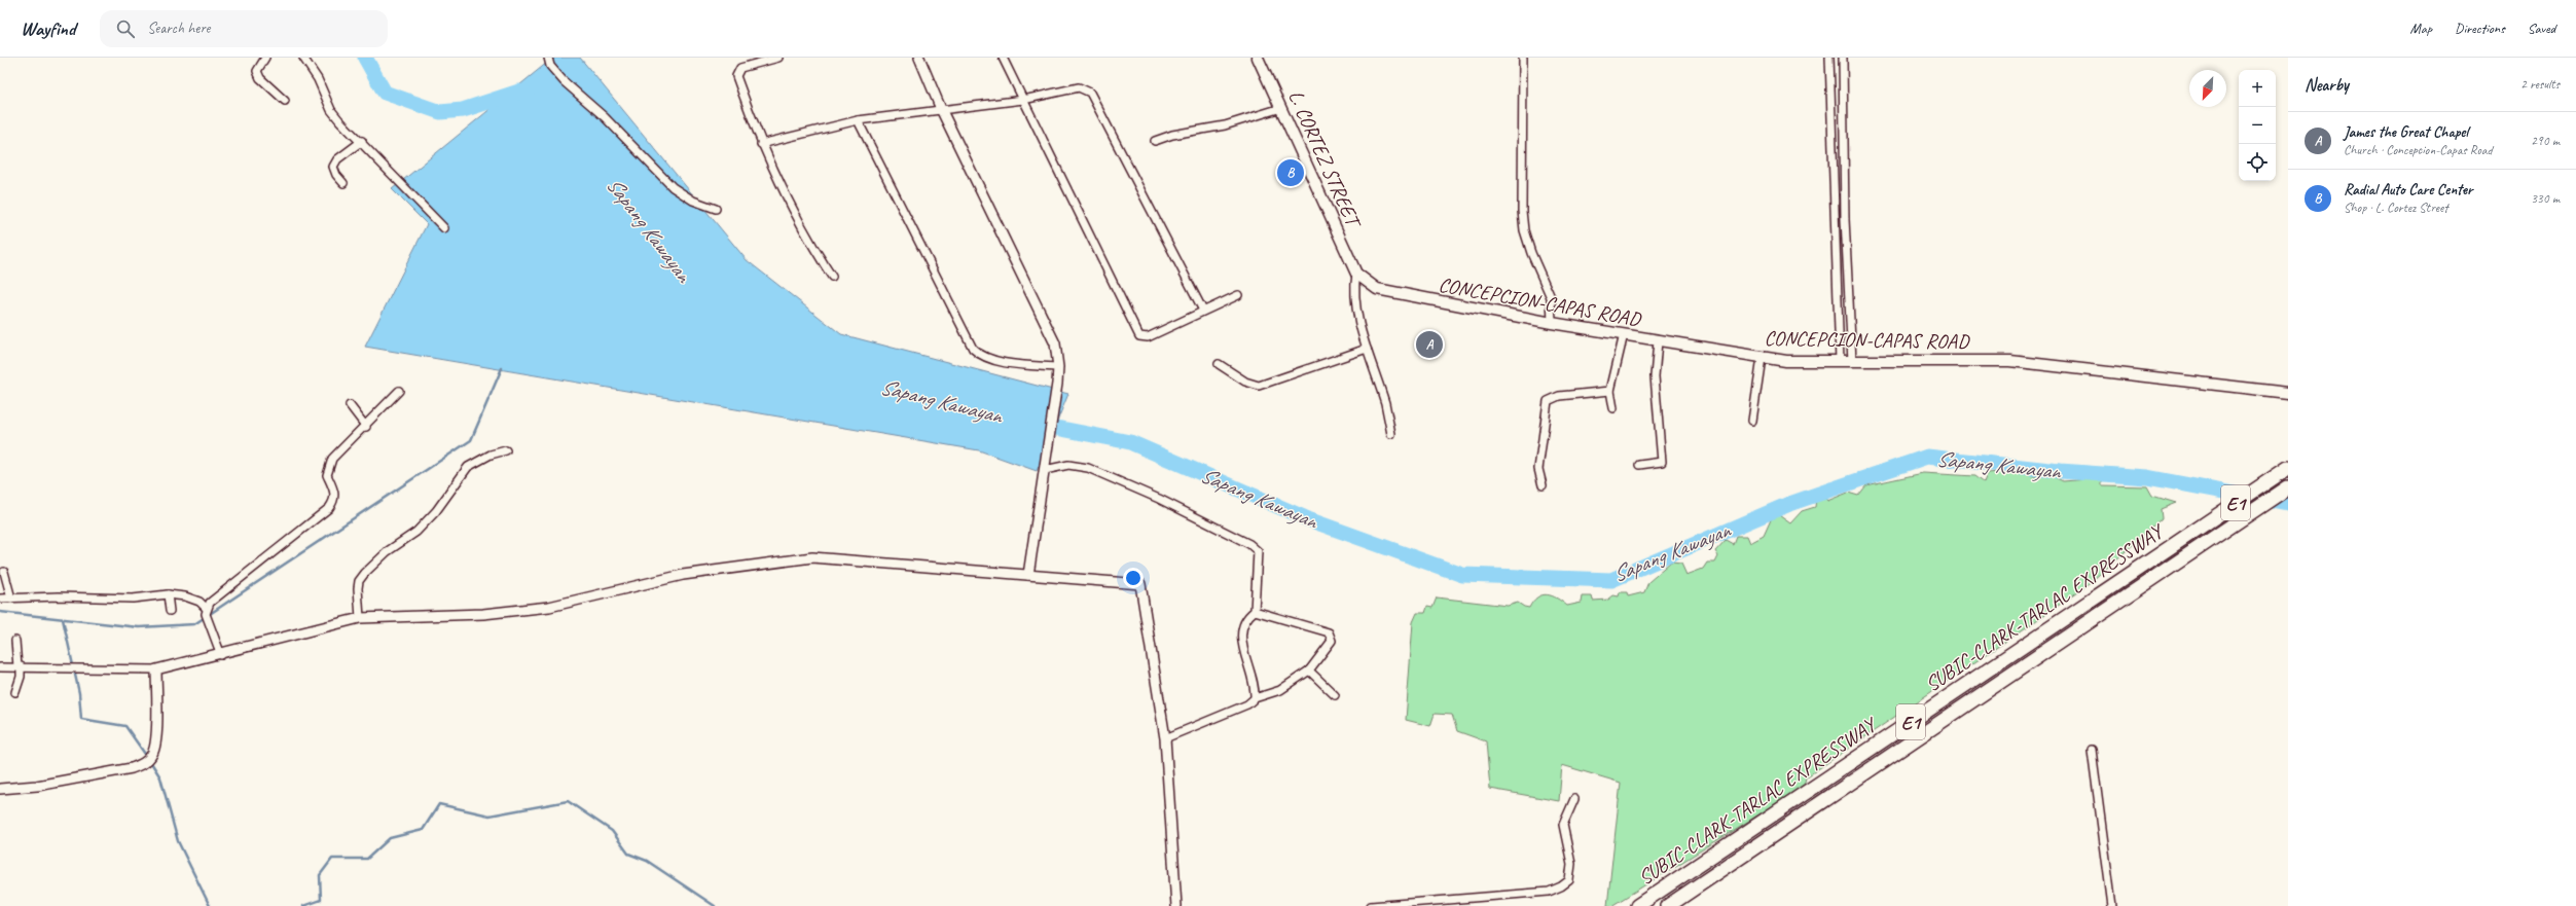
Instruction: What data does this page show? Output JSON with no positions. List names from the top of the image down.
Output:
{
  "streets": {
    "highway": ["E1", "SUBIC-CLARK-TARLAC EXPRESSWAY"],
    "main road": ["L. CORTEZ STREET", "CONCEPCION-CAPAS ROAD"]
  },
  "crossings": [
    ["L. CORTEZ STREET", "CONCEPCION-CAPAS ROAD"]
  ],
  "water": ["Sapang Kawayan"],
  "north": "bottom left",
  "page": {
    "header": "Wayfind",
    "search": "Search here",
    "nav": ["Map", "Directions", "Saved"],
    "heading": ["Nearby", "2 results"],
    "map_buttons": ["+", "−"],
    "list": [
      {
        "mark": "A",
        "name": "James the Great Chapel",
        "note": "Church · Concepcion-Capas Road",
        "value": "290 m"
      },
      {
        "mark": "B",
        "name": "Radial Auto Care Center",
        "note": "Shop · L. Cortez Street",
        "value": "330 m"
      }
    ],
    "pins": ["B", "A"]
  }
}
